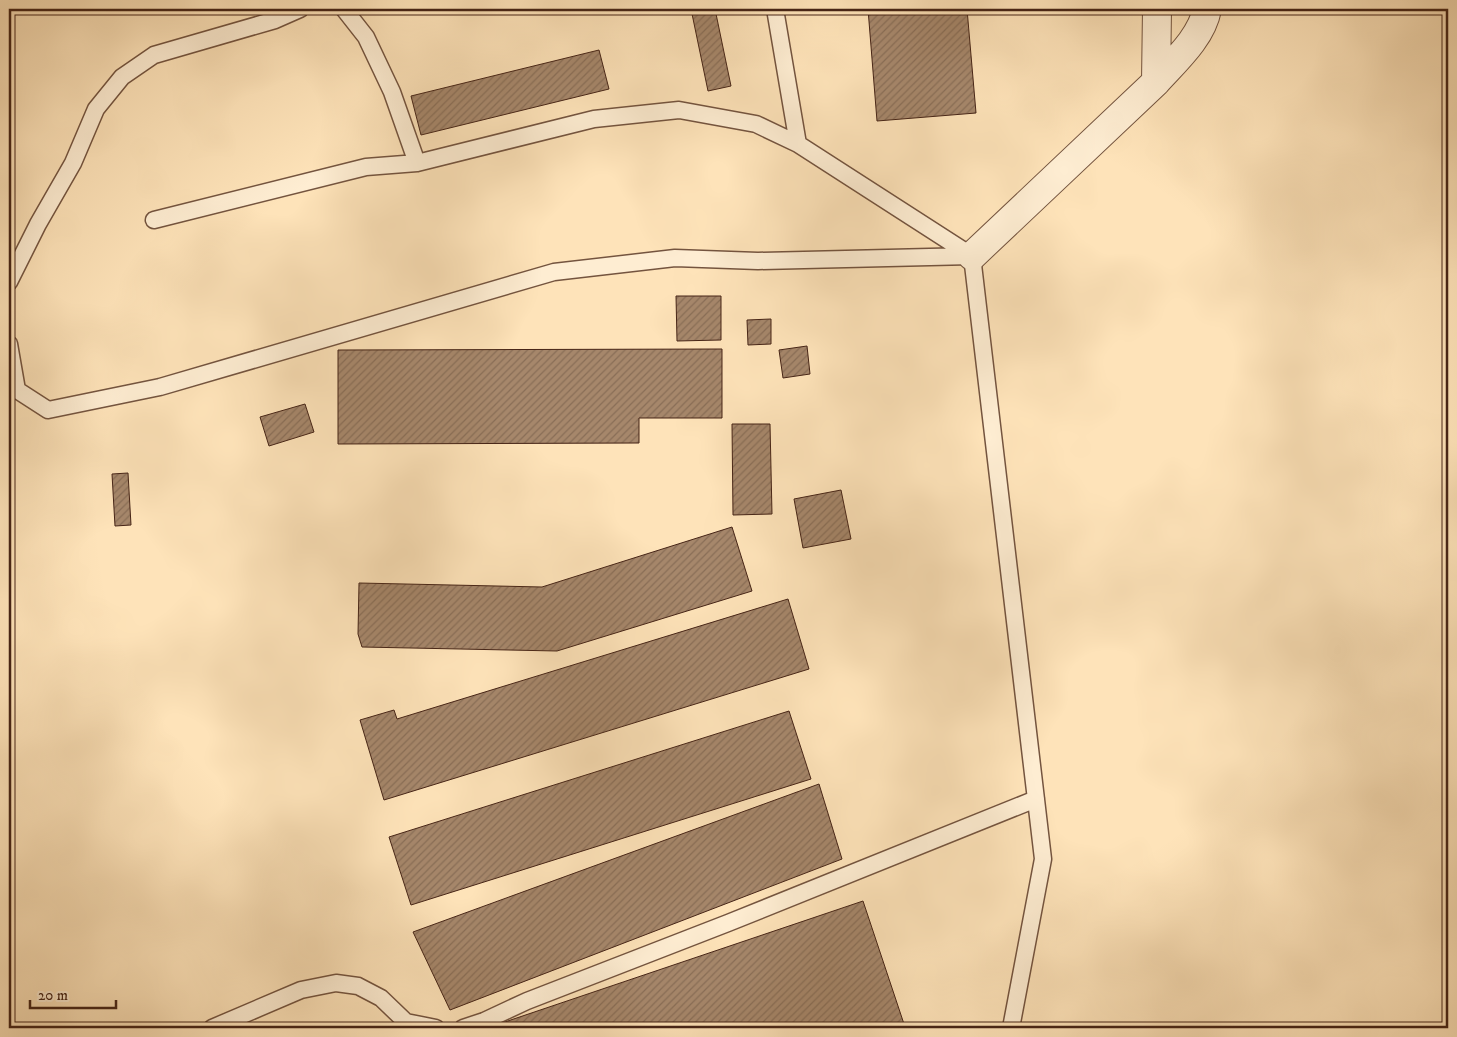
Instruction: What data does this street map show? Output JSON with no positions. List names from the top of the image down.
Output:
{
  "scale_bar": "20 m"
}
